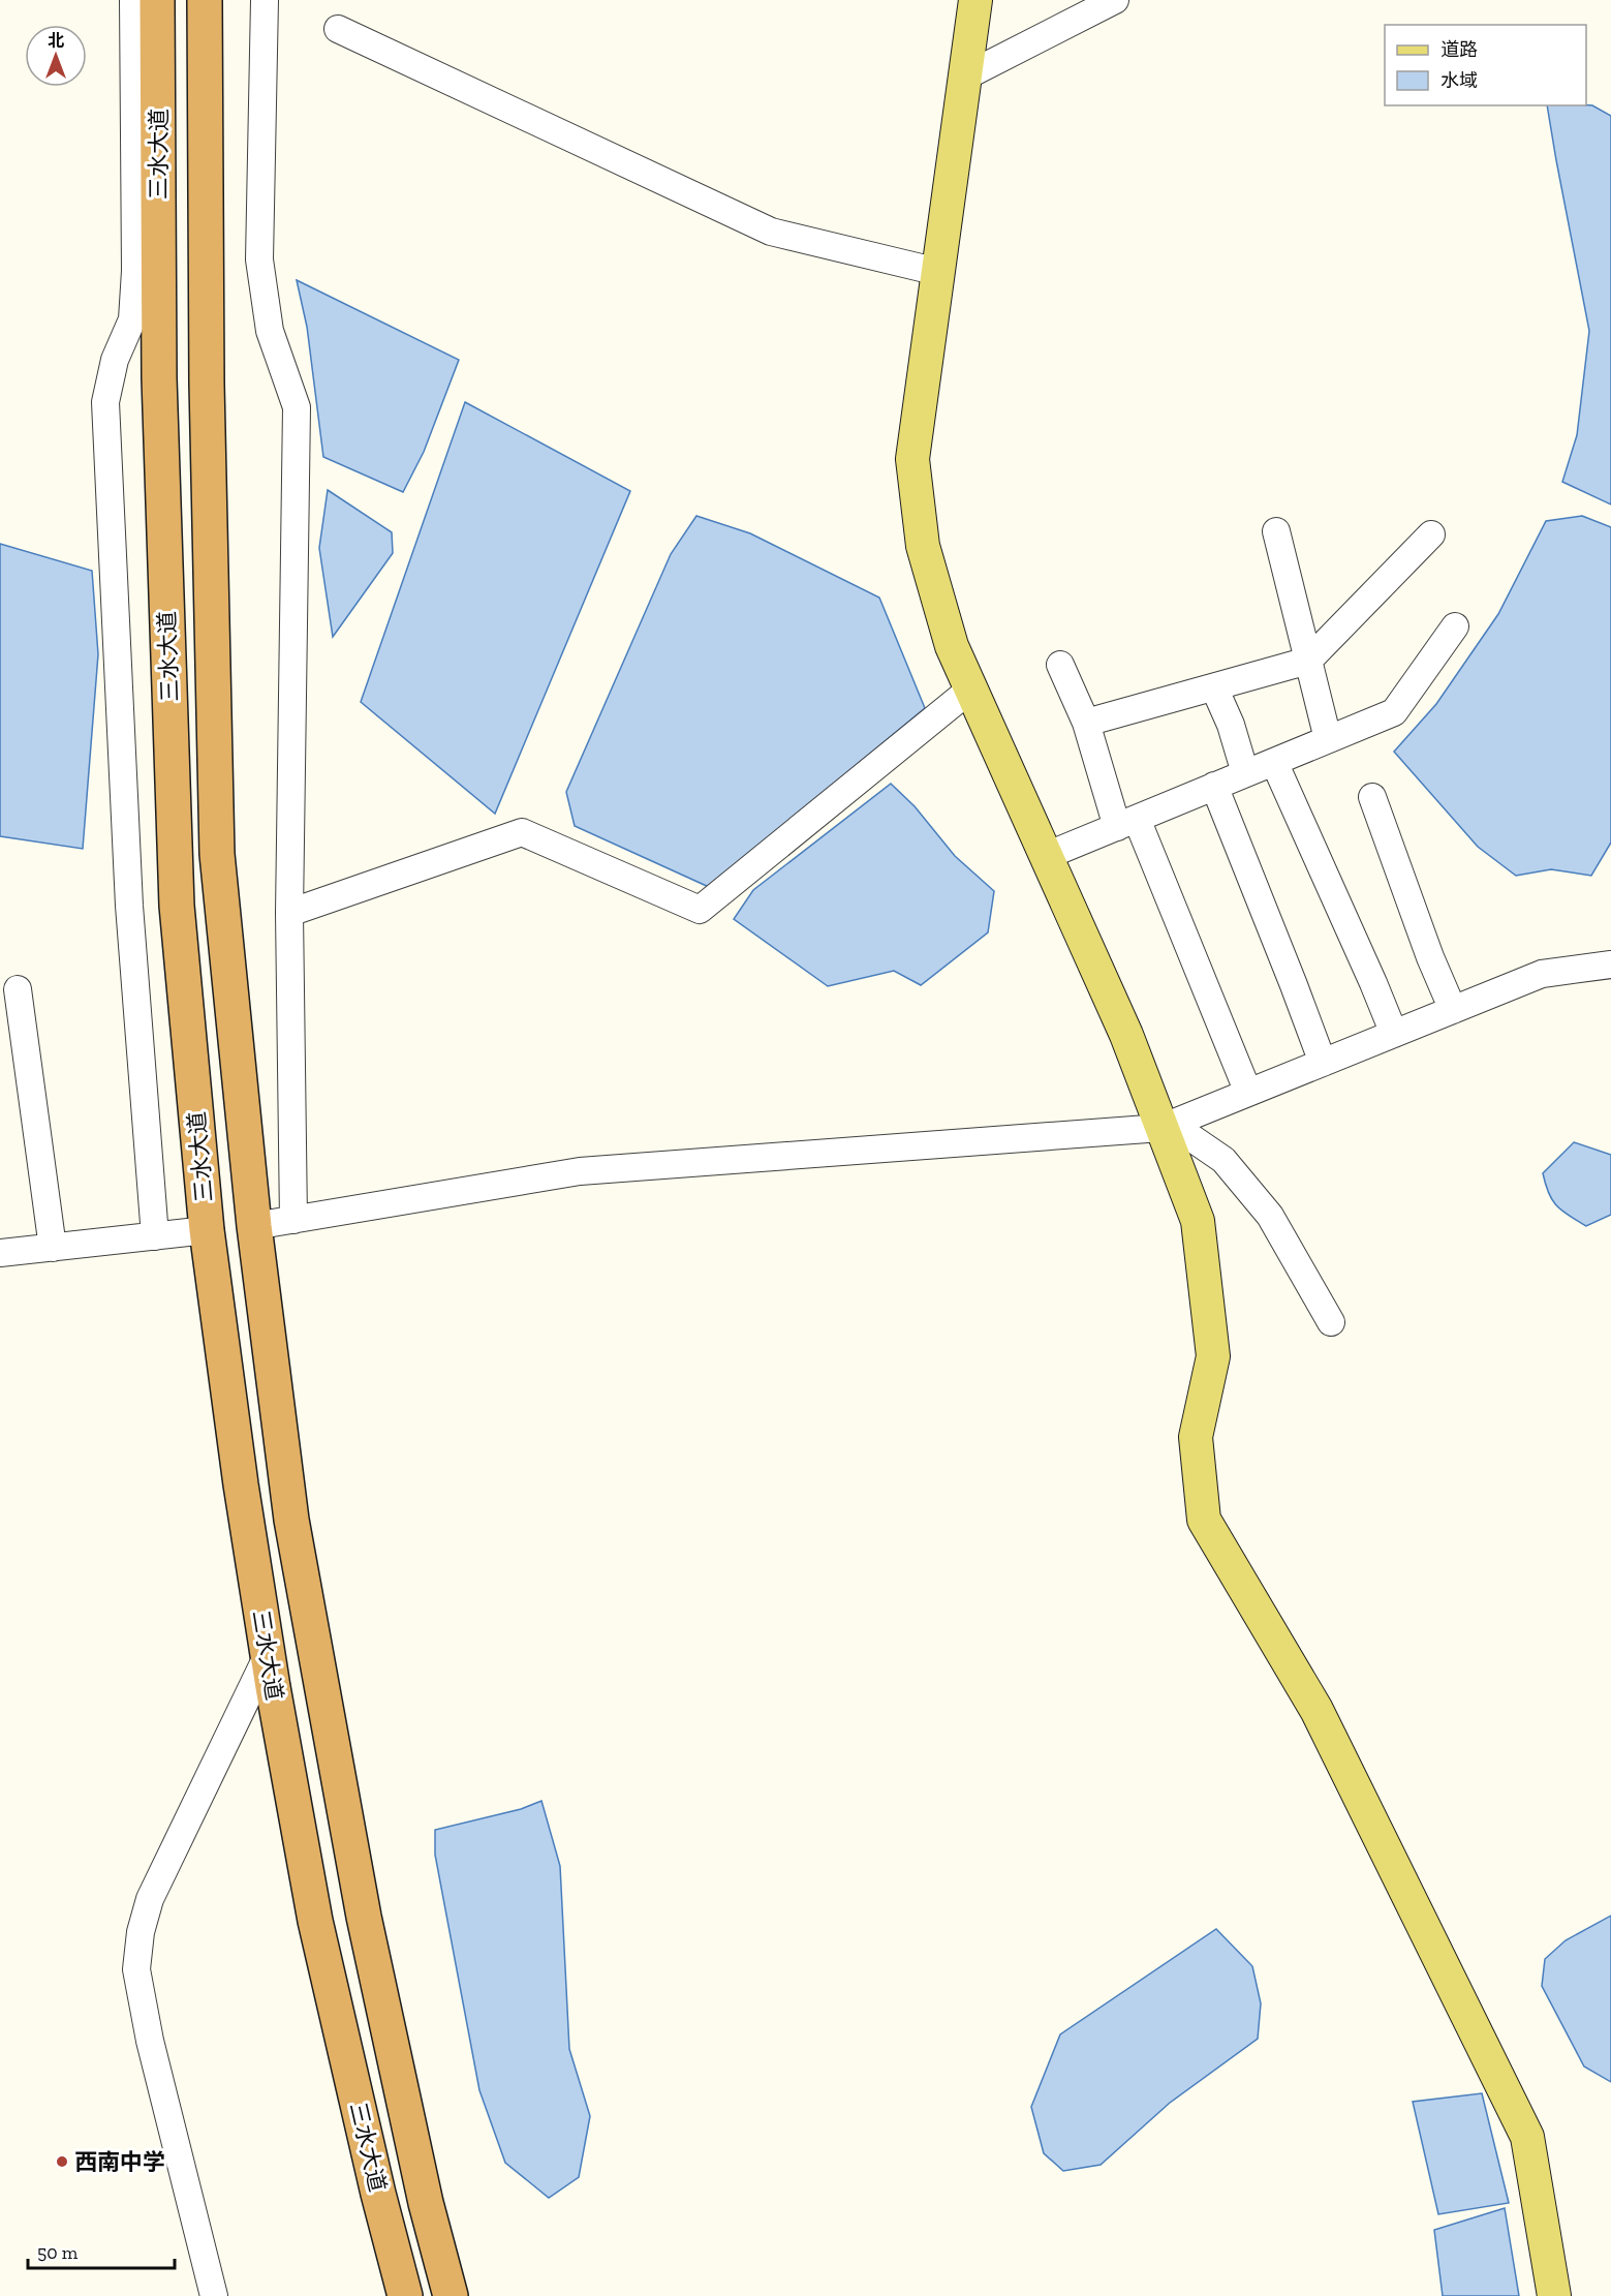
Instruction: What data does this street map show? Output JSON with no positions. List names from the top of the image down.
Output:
{
  "streets": {
    "highway": ["三水大道"]
  },
  "places": ["西南中学"],
  "legend": ["道路", "水域"],
  "scale_bar": "50 m",
  "north": "top"
}
